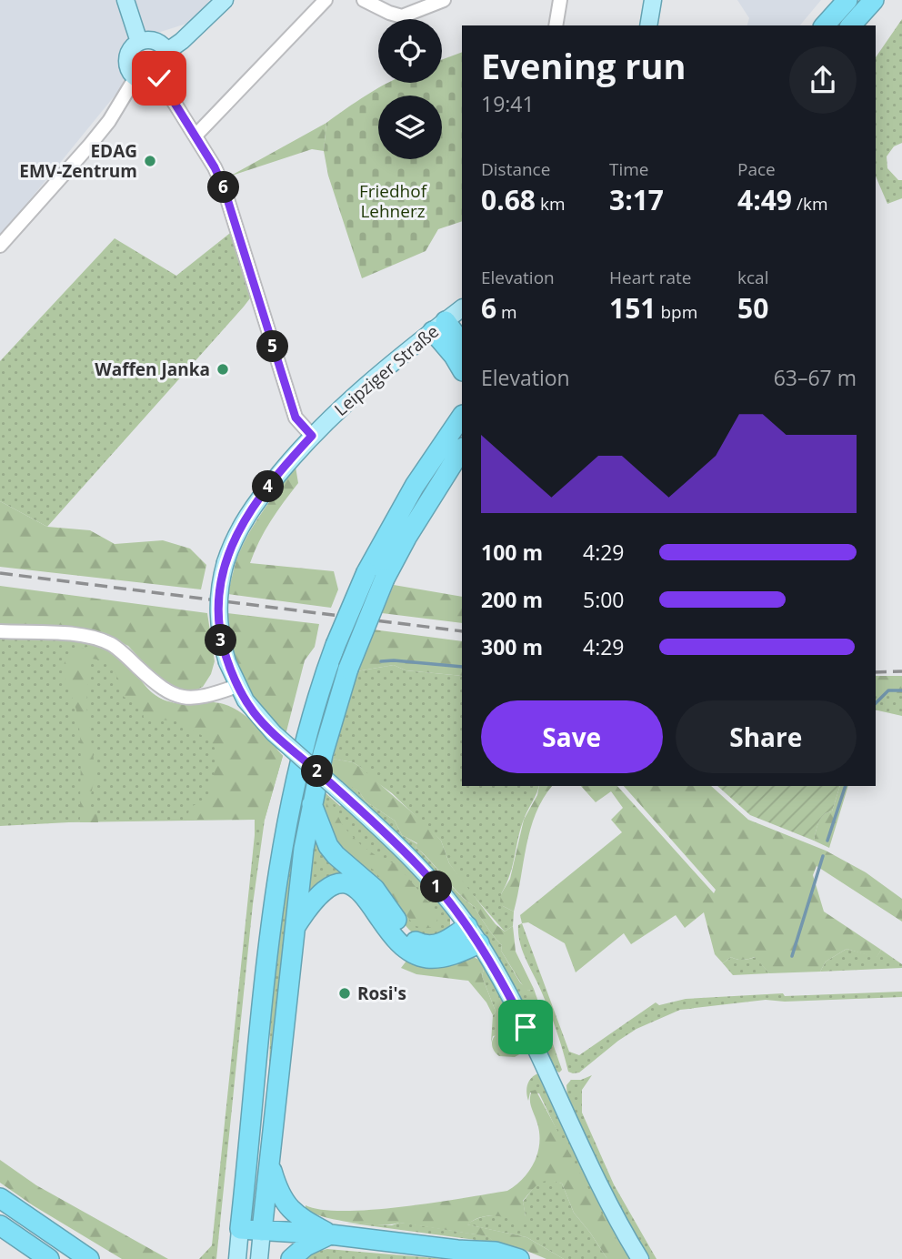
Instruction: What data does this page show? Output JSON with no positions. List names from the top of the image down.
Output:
{
  "streets": {
    "main road": ["Leipziger Straße"]
  },
  "parks": ["Friedhof Lehnerz"],
  "places": ["EDAG EMV-Zentrum", "Waffen Janka", "Rosi's"],
  "page": {
    "heading": ["Evening run", "19:41"],
    "stats": [
      ["Distance", "0.68 km"],
      ["Time", "3:17"],
      ["Pace", "4:49 /km"],
      ["Elevation", "6 m"],
      ["Heart rate", "151 bpm"],
      ["kcal", "50"]
    ],
    "pins": [
      "6",
      "5",
      "4",
      "3",
      "2",
      "1"
    ],
    "chart": ["Elevation", "63–67 m"],
    "list": [
      {
        "name": "100 m",
        "note": "4:29"
      },
      {
        "name": "200 m",
        "note": "5:00"
      },
      {
        "name": "300 m",
        "note": "4:29"
      }
    ],
    "buttons": ["Save", "Share"]
  }
}
